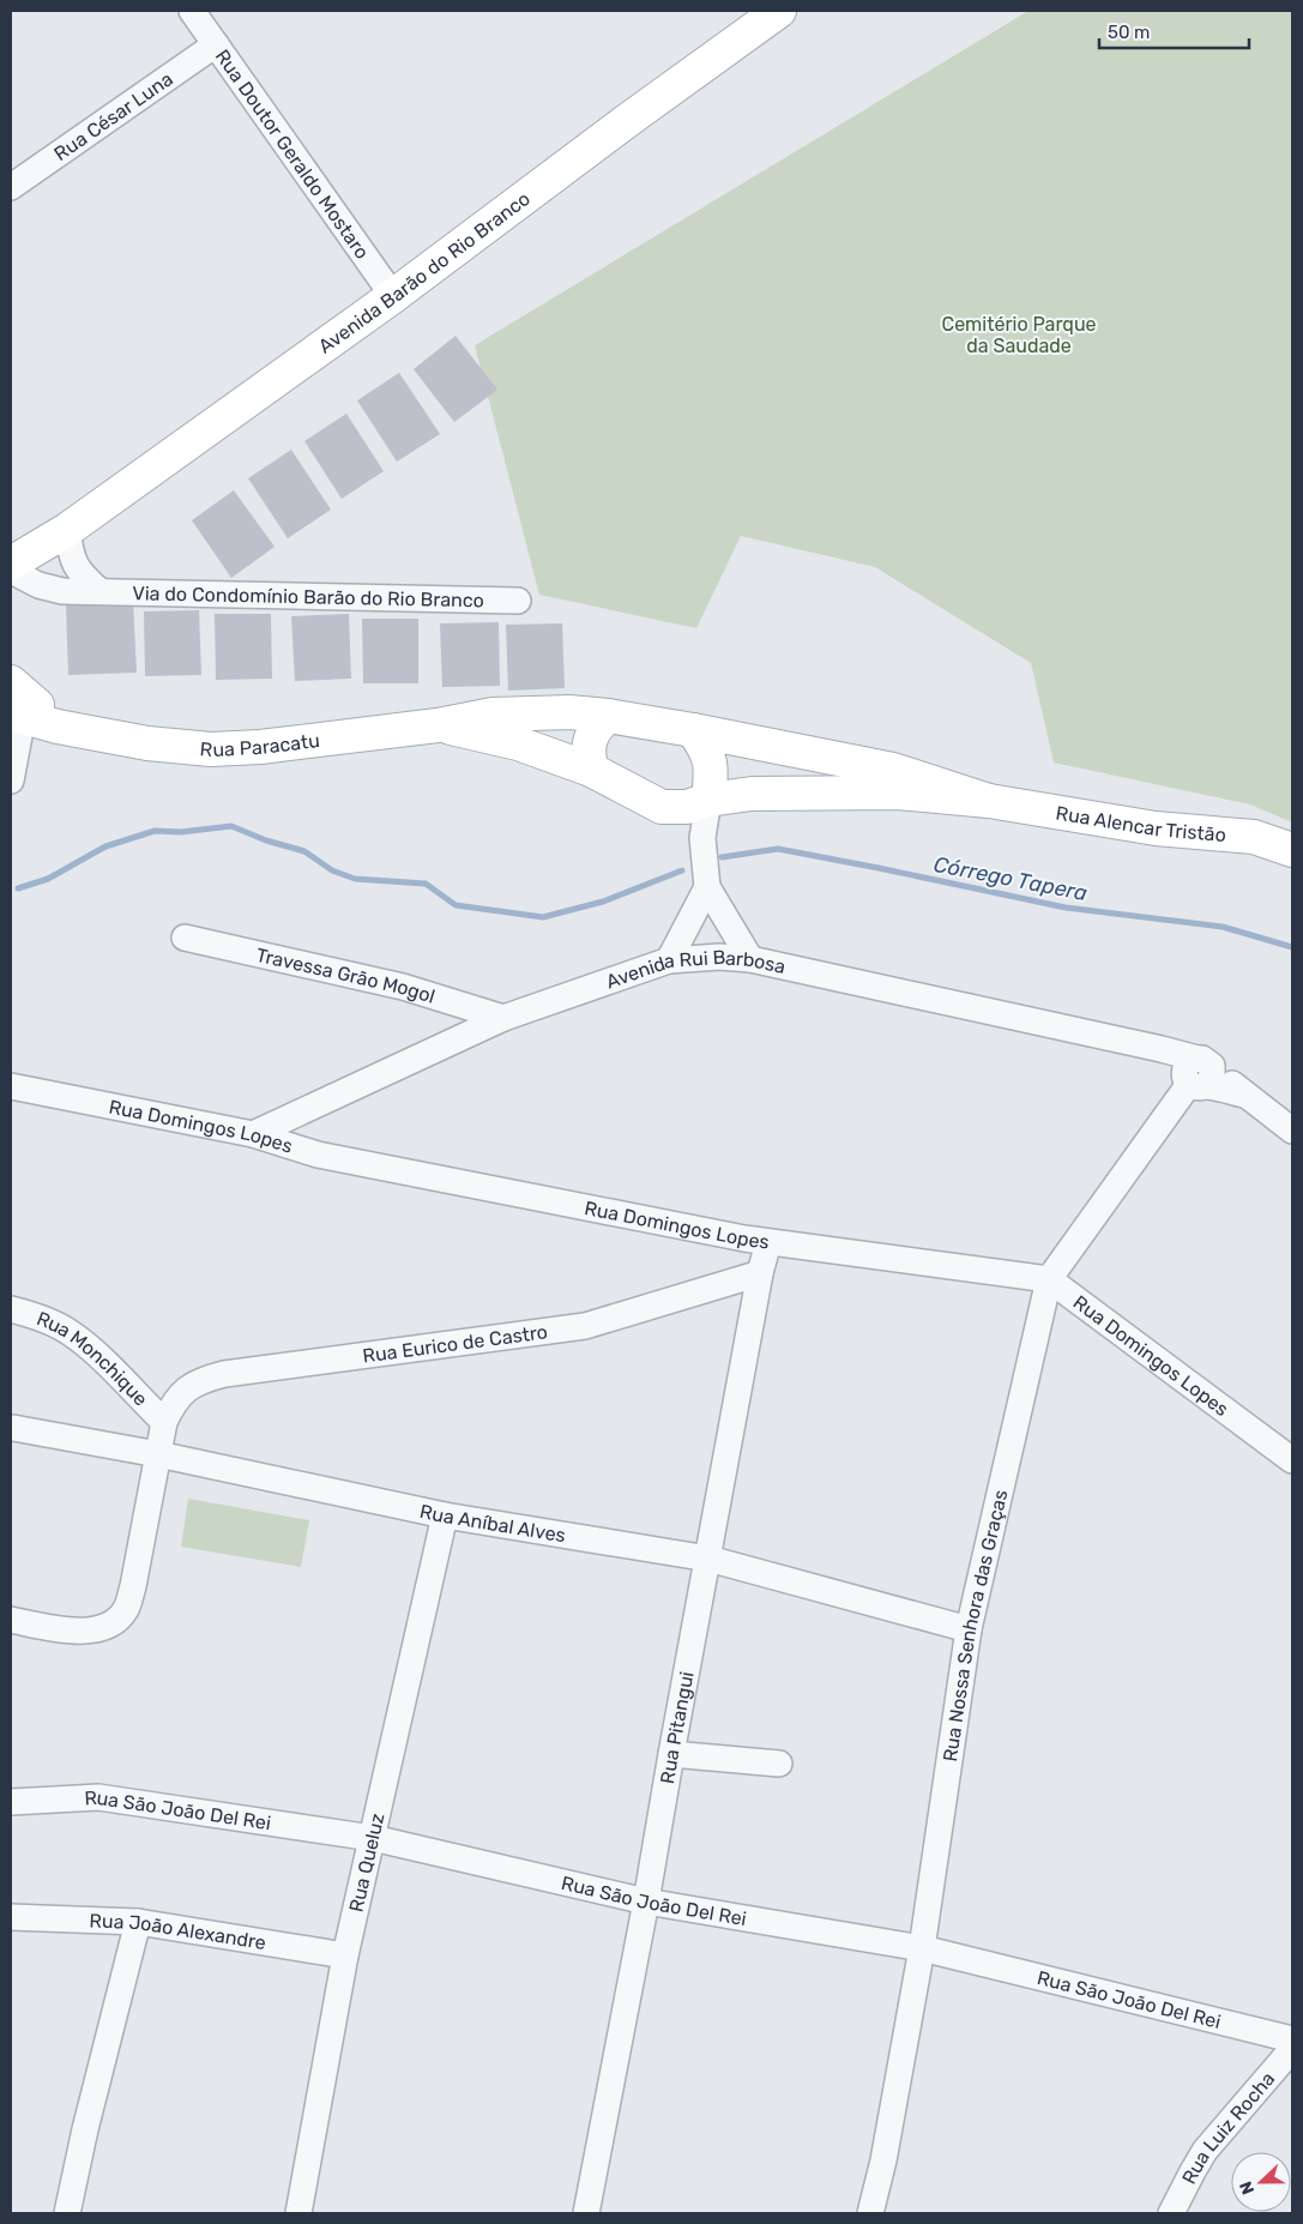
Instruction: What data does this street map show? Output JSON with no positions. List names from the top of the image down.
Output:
{
  "streets": {
    "main road": ["Avenida Barão do Rio Branco", "Rua Paracatu", "Rua Alencar Tristão"],
    "street": [
      "Rua César Luna",
      "Rua Doutor Geraldo Mostaro",
      "Via do Condomínio Barão do Rio Branco",
      "Travessa Grão Mogol",
      "Avenida Rui Barbosa",
      "Rua Domingos Lopes",
      "Rua Eurico de Castro",
      "Rua Monchique",
      "Rua Aníbal Alves",
      "Rua Nossa Senhora das Graças",
      "Rua Pitangui",
      "Rua São João Del Rei",
      "Rua Queluz",
      "Rua João Alexandre",
      "Rua Luiz Rocha"
    ]
  },
  "crossings": [
    ["Rua César Luna", "Rua Doutor Geraldo Mostaro"],
    ["Rua Doutor Geraldo Mostaro", "Avenida Barão do Rio Branco"],
    ["Avenida Barão do Rio Branco", "Via do Condomínio Barão do Rio Branco"],
    ["Rua Paracatu", "Rua Alencar Tristão"],
    ["Travessa Grão Mogol", "Avenida Rui Barbosa"],
    ["Avenida Rui Barbosa", "Rua Domingos Lopes"],
    ["Avenida Rui Barbosa", "Rua Nossa Senhora das Graças"],
    ["Rua Domingos Lopes", "Rua Nossa Senhora das Graças"],
    ["Rua Domingos Lopes", "Rua Pitangui"],
    ["Rua Eurico de Castro", "Rua Monchique"],
    ["Rua Eurico de Castro", "Rua Pitangui"],
    ["Rua Aníbal Alves", "Rua Nossa Senhora das Graças"],
    ["Rua Aníbal Alves", "Rua Pitangui"],
    ["Rua Aníbal Alves", "Rua Queluz"],
    ["Rua Nossa Senhora das Graças", "Rua São João Del Rei"],
    ["Rua Pitangui", "Rua São João Del Rei"],
    ["Rua São João Del Rei", "Rua Queluz"],
    ["Rua Queluz", "Rua João Alexandre"]
  ],
  "water": ["Córrego Tapera"],
  "parks": ["Cemitério Parque da Saudade"],
  "scale_bar": "50 m",
  "north": "left"
}
